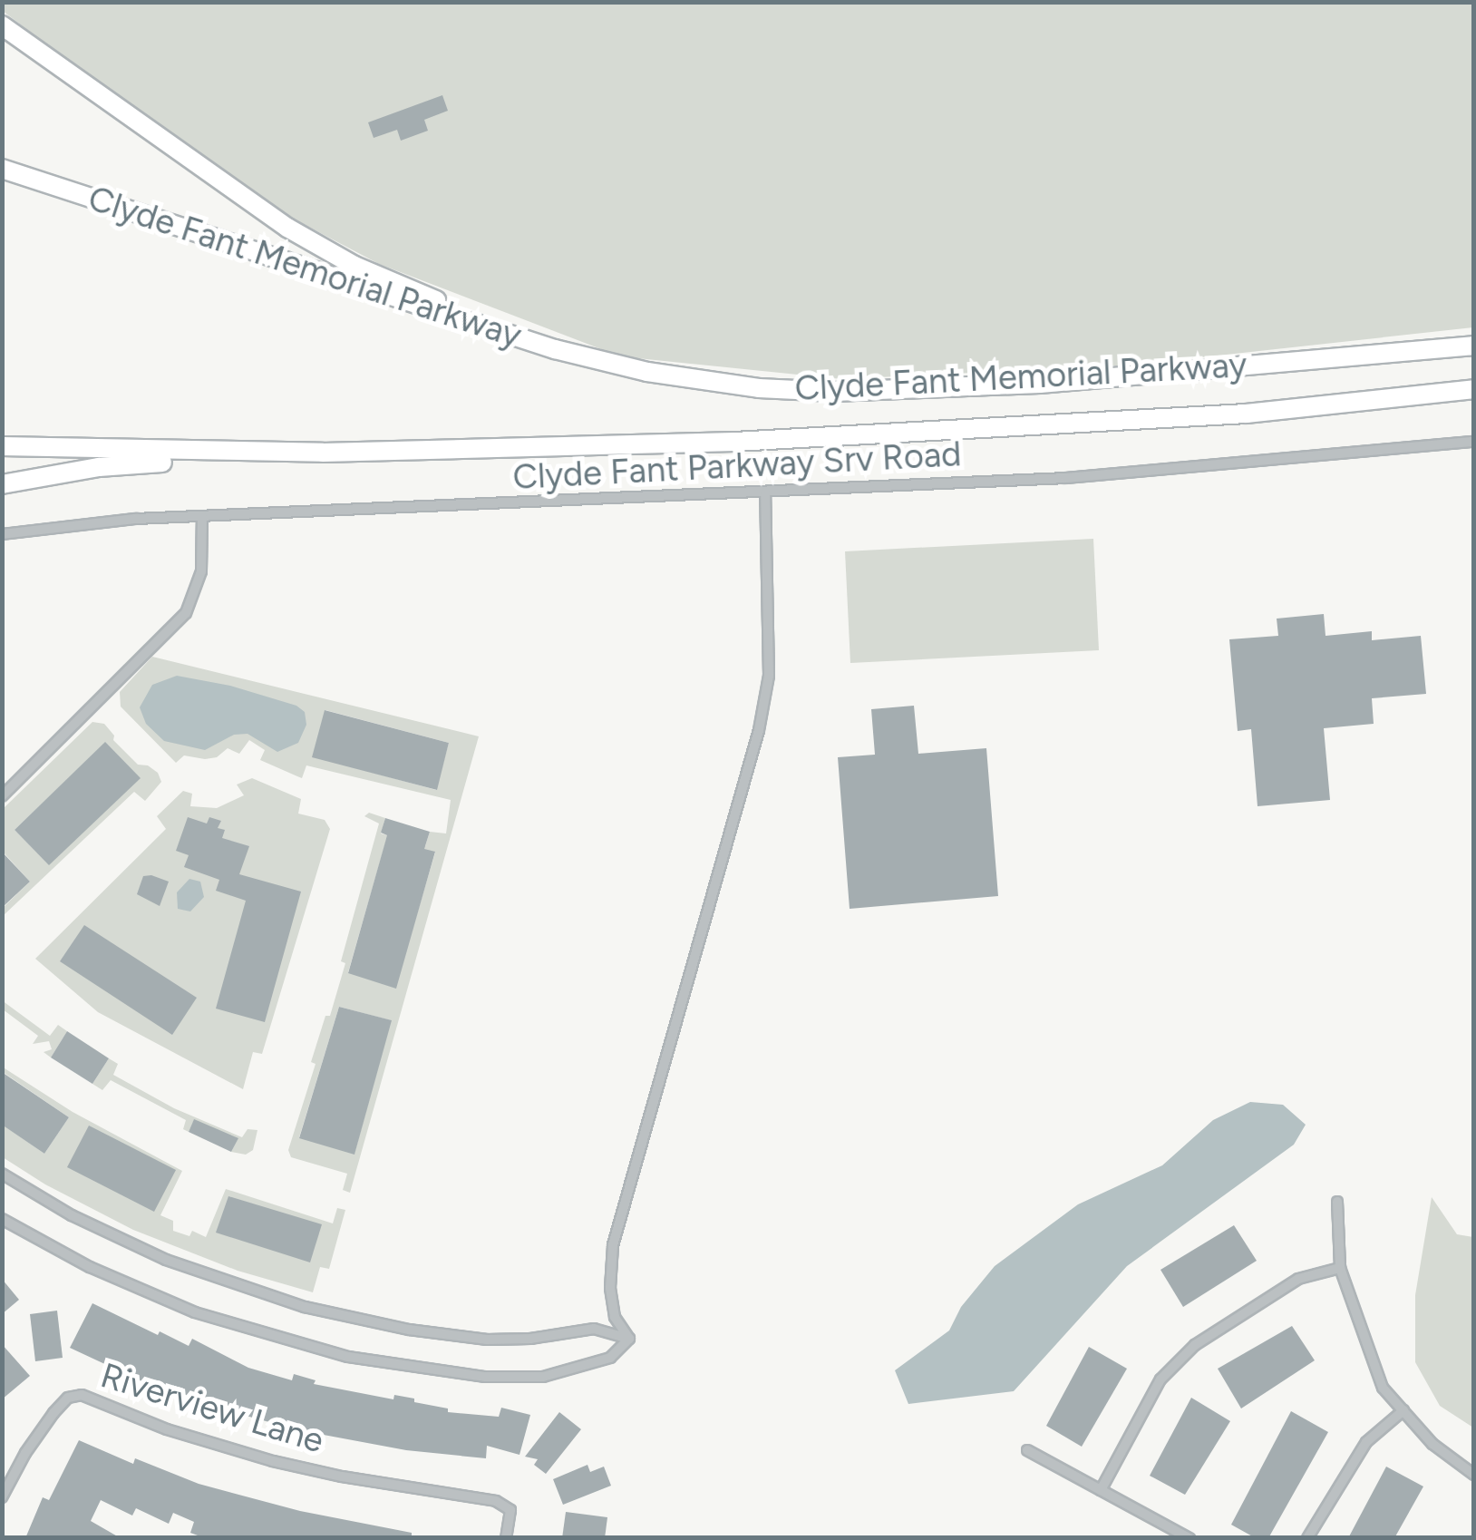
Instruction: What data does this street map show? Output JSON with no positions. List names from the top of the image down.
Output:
{
  "streets": {
    "main road": ["Clyde Fant Memorial Parkway"],
    "street": ["Clyde Fant Parkway Srv Road", "Riverview Lane"]
  }
}
